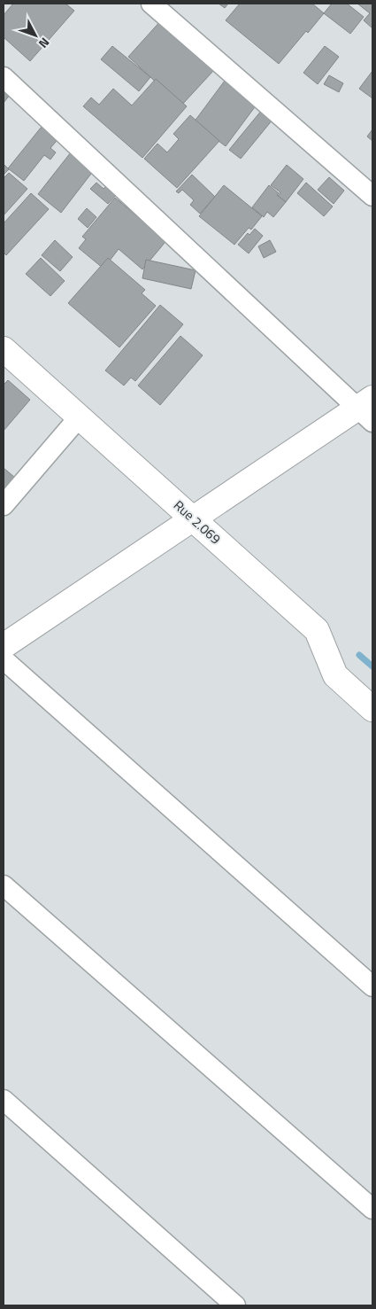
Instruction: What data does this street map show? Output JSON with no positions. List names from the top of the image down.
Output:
{
  "streets": {
    "street": ["Rue 2.069"]
  },
  "north": "bottom right"
}
